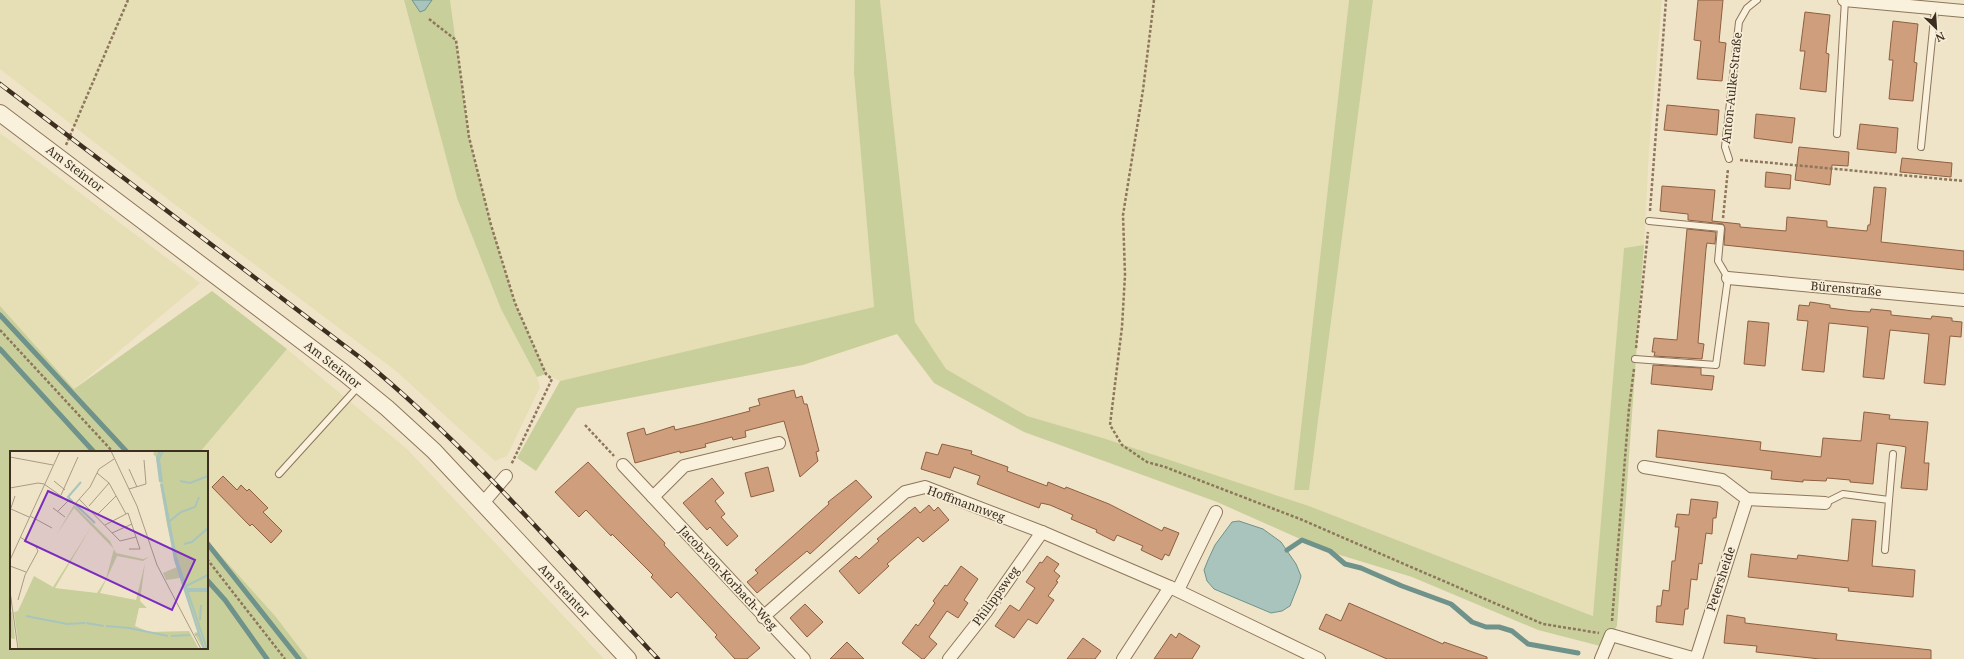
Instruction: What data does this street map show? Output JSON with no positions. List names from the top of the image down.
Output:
{
  "streets": {
    "street": [
      "Am Steintor",
      "Bürenstraße",
      "Hoffmannweg",
      "Jacob-von-Korbach-Weg",
      "Petersheide",
      "Philippsweg"
    ],
    "lane": ["Anton-Aulke-Straße"]
  },
  "crossings": [
    ["Hoffmannweg", "Jacob-von-Korbach-Weg"],
    ["Hoffmannweg", "Philippsweg"]
  ],
  "north": "bottom right"
}
